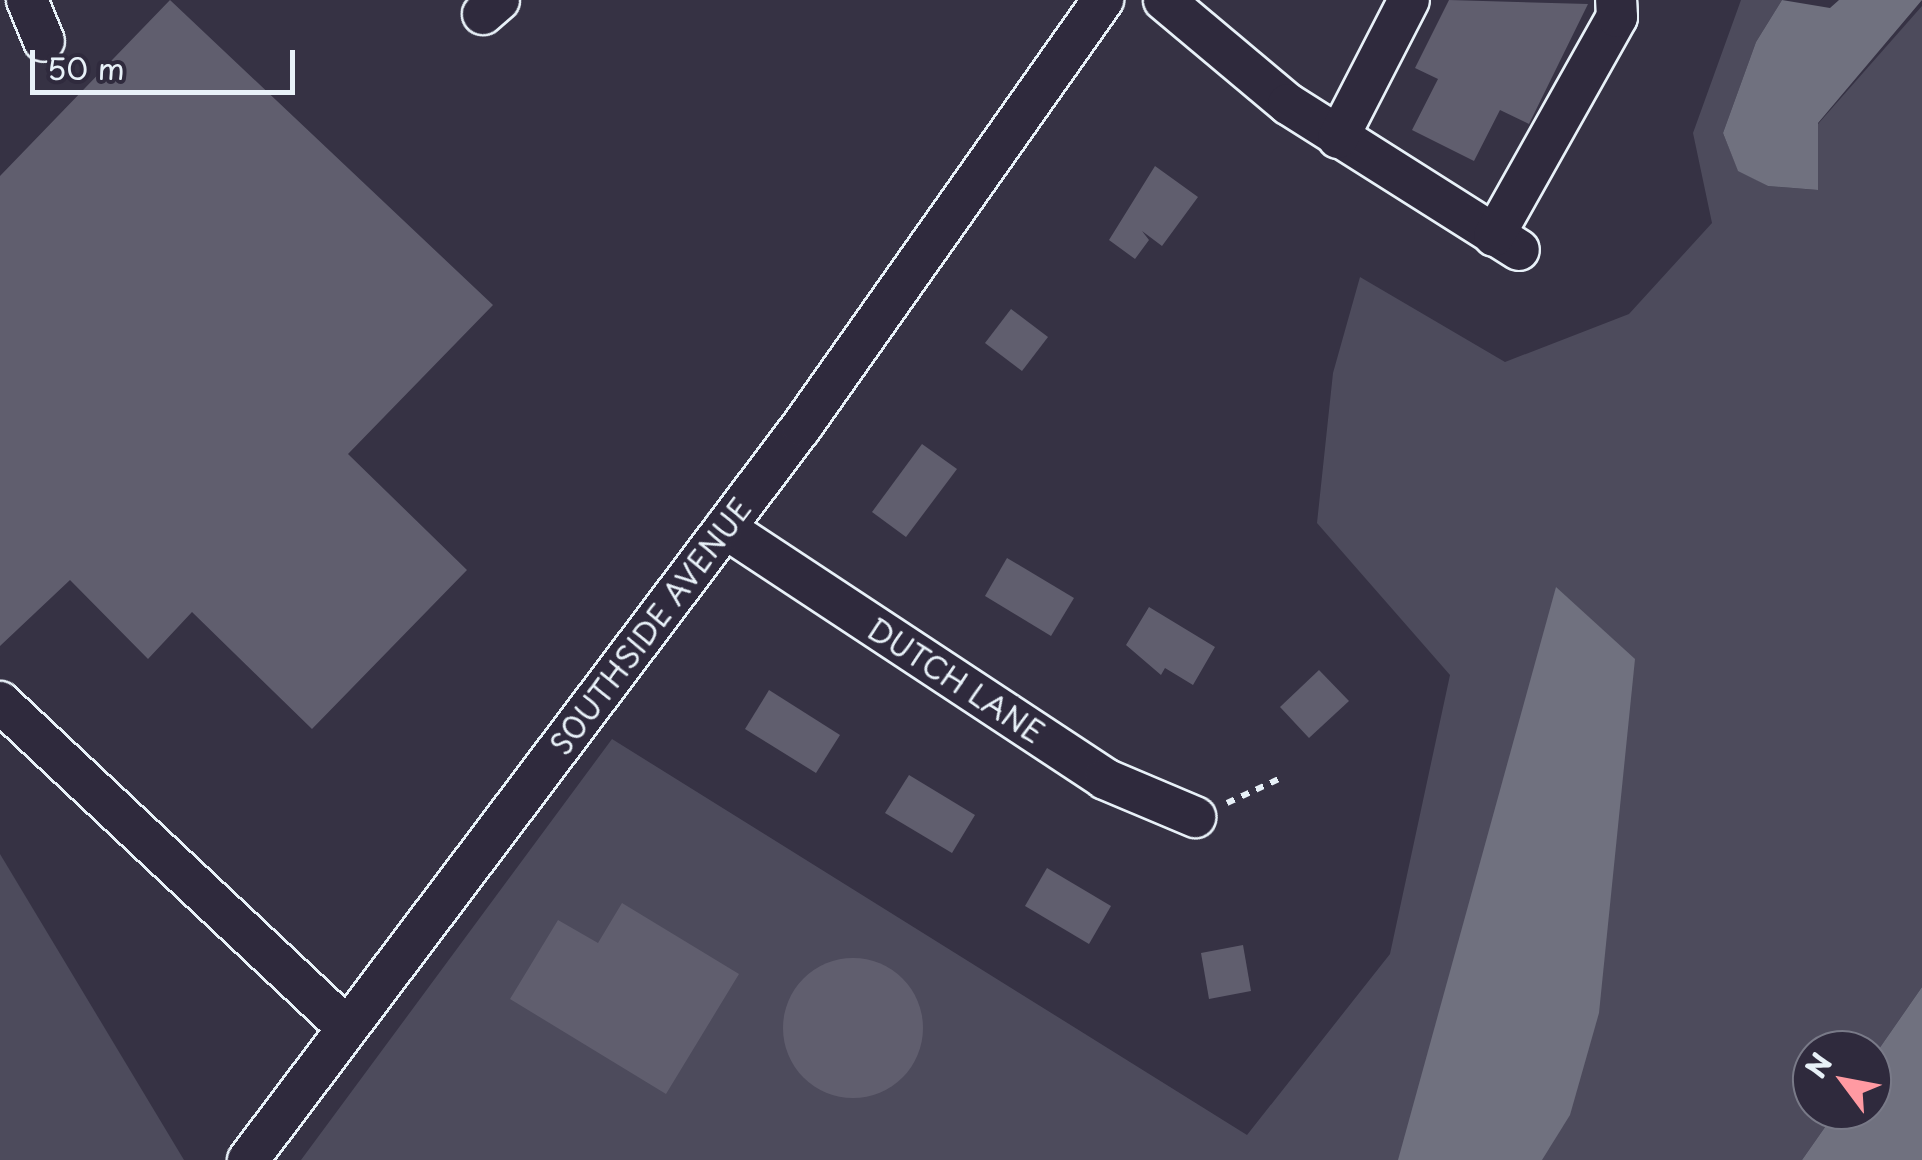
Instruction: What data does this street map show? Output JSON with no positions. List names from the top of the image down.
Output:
{
  "streets": {
    "street": ["SOUTHSIDE AVENUE", "DUTCH LANE"]
  },
  "crossings": [
    ["SOUTHSIDE AVENUE", "DUTCH LANE"]
  ],
  "scale_bar": "50 m",
  "north": "top left"
}
